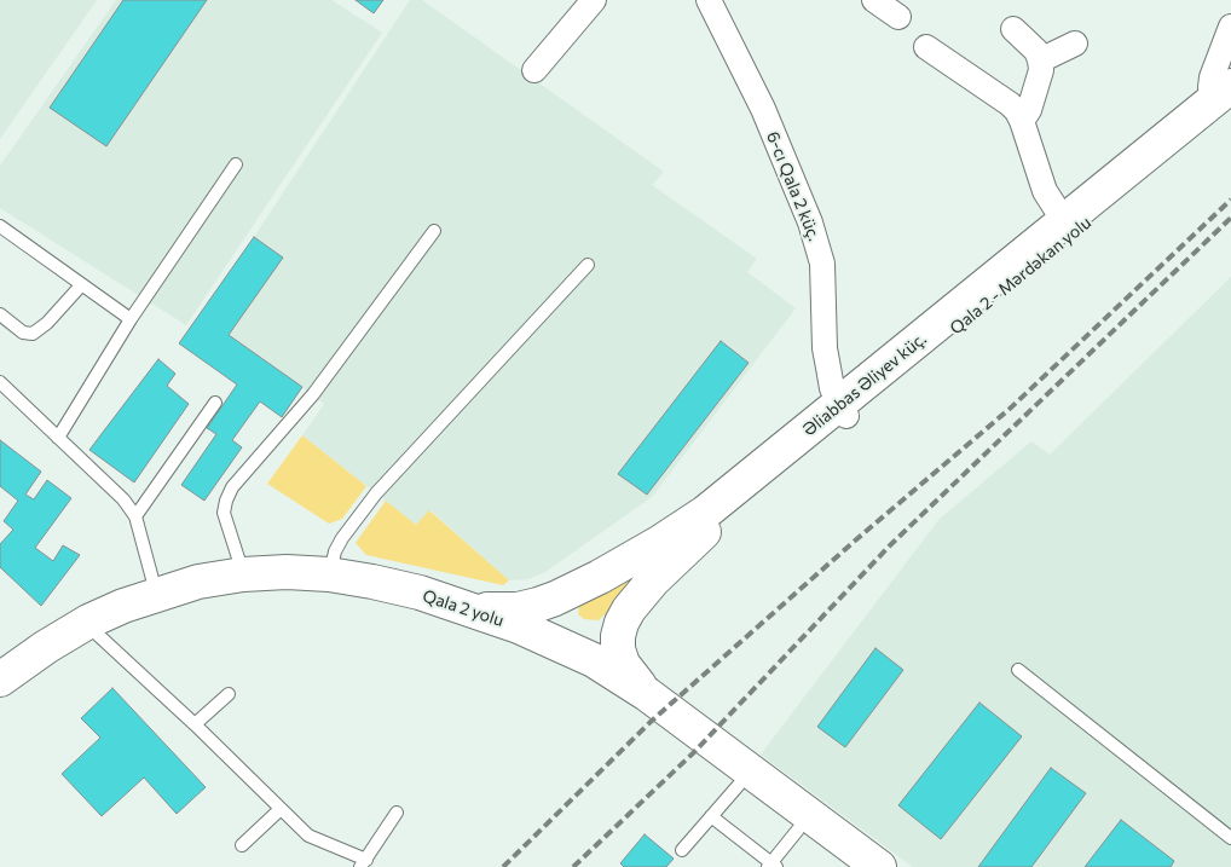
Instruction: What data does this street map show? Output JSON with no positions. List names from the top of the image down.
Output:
{
  "streets": {
    "main road": ["Qala 2 - Mərdəkan yolu", "Əliabbas Əliyev küç.", "Qala 2 yolu"],
    "street": ["6-cı Qala 2 küç."]
  },
  "crossings": [
    ["6-cı Qala 2 küç.", "Qala 2 - Mərdəkan yolu"],
    ["6-cı Qala 2 küç.", "Əliabbas Əliyev küç."],
    ["Qala 2 - Mərdəkan yolu", "Əliabbas Əliyev küç."],
    ["Əliabbas Əliyev küç.", "Qala 2 yolu"]
  ]
}
